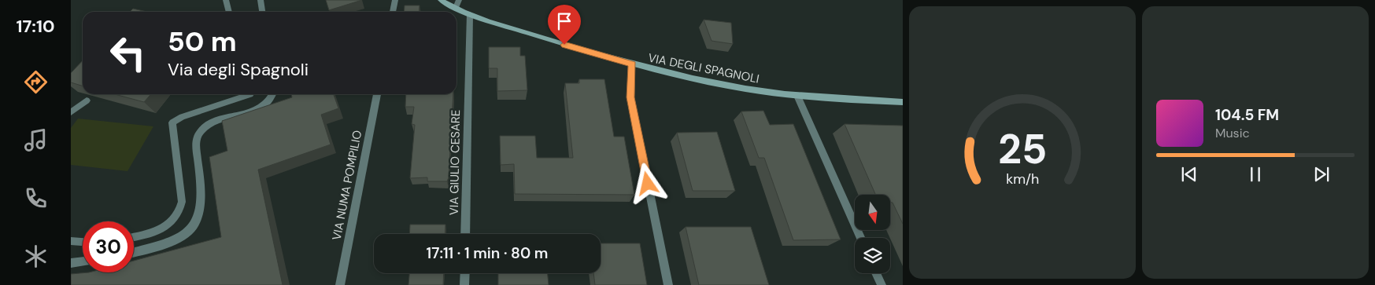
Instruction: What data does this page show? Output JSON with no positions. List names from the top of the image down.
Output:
{
  "streets": {
    "street": ["VIA DEGLI SPAGNOLI", "VIA GIULIO CESARE", "VIA NUMA POMPILIO"]
  },
  "crossings": [
    ["VIA DEGLI SPAGNOLI", "VIA GIULIO CESARE"]
  ],
  "north": "bottom",
  "page": {
    "tabs": "17:10",
    "turn": ["50 m", "Via degli Spagnoli"],
    "song": ["104.5 FM", "Music"],
    "limit": "30",
    "trip": "17:11 · 1 min · 80 m",
    "gauge": ["25", "km/h"]
  }
}
